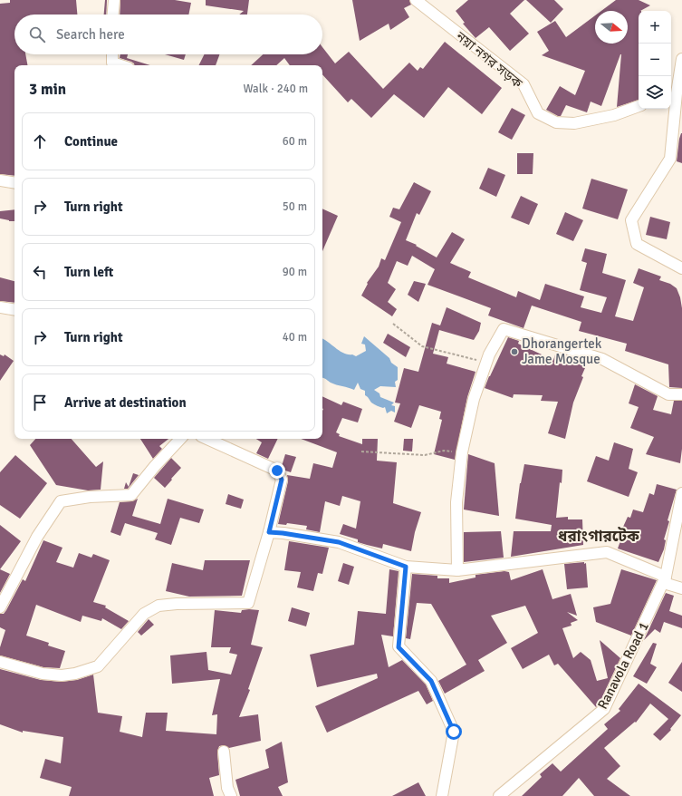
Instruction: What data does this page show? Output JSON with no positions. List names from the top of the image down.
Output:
{
  "streets": {
    "street": ["নয়া নগর সড়ক", "Ranavola Road 1"]
  },
  "districts": ["ধরাংগারটেক"],
  "places": ["Dhorangertek Jame Mosque"],
  "north": "right",
  "page": {
    "map_buttons": ["+", "−"],
    "search": "Search here",
    "heading": ["3 min", "Walk · 240 m"],
    "list": [
      ["Continue", "60 m"],
      ["Turn right", "50 m"],
      ["Turn left", "90 m"],
      ["Turn right", "40 m"],
      "Arrive at destination"
    ]
  }
}
